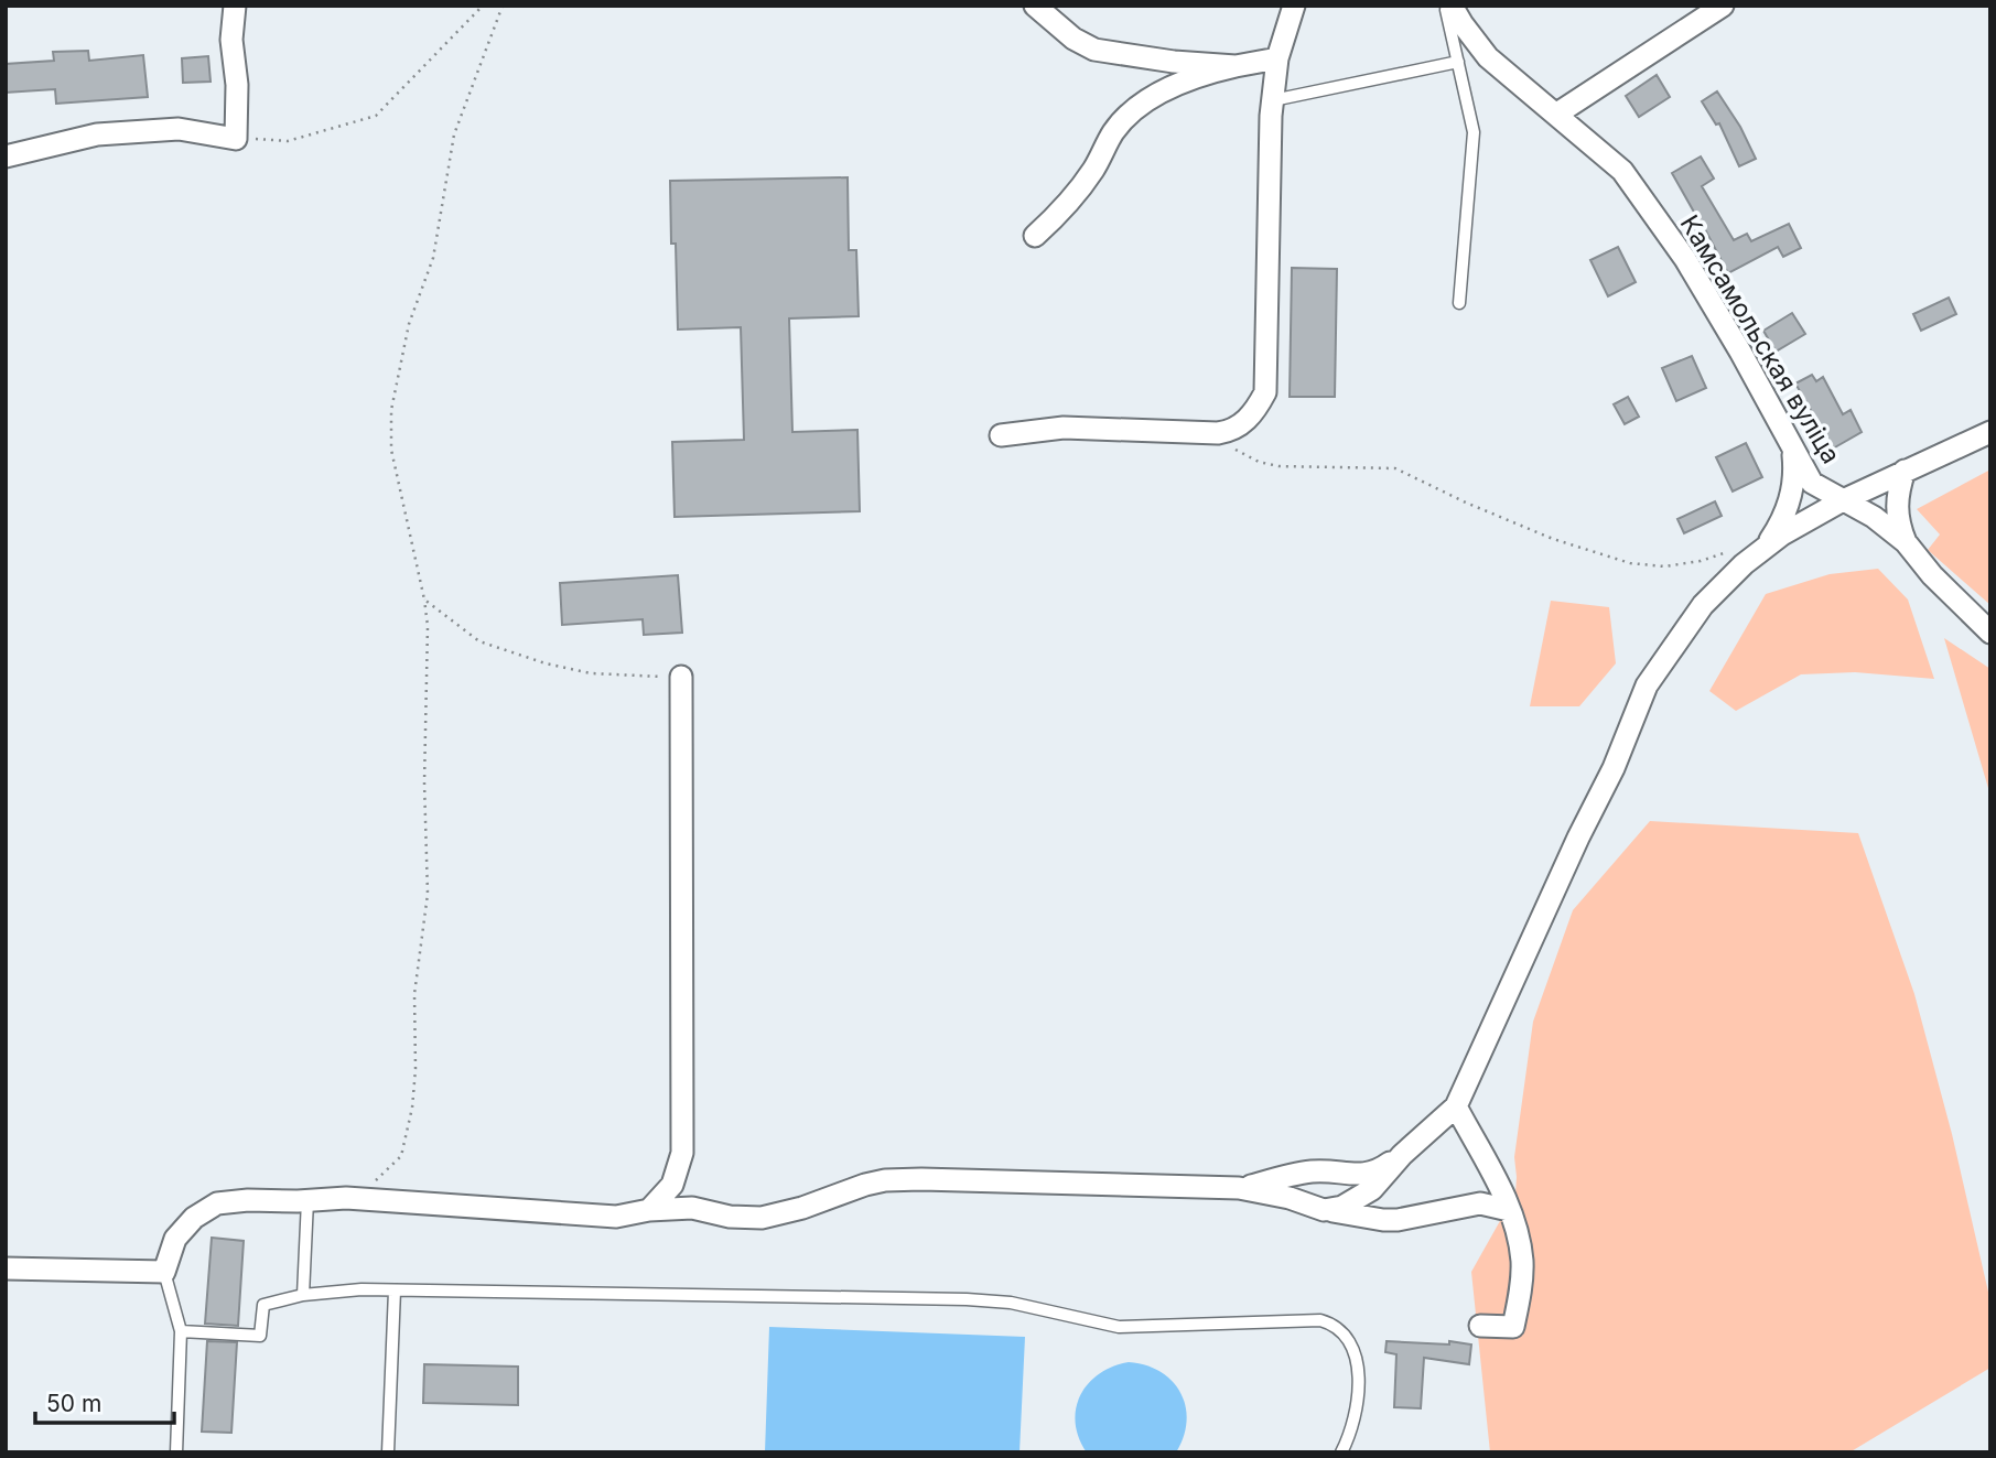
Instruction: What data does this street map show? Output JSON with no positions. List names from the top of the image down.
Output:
{
  "streets": {
    "street": ["Камсамольская вуліца"]
  },
  "scale_bar": "50 m"
}
